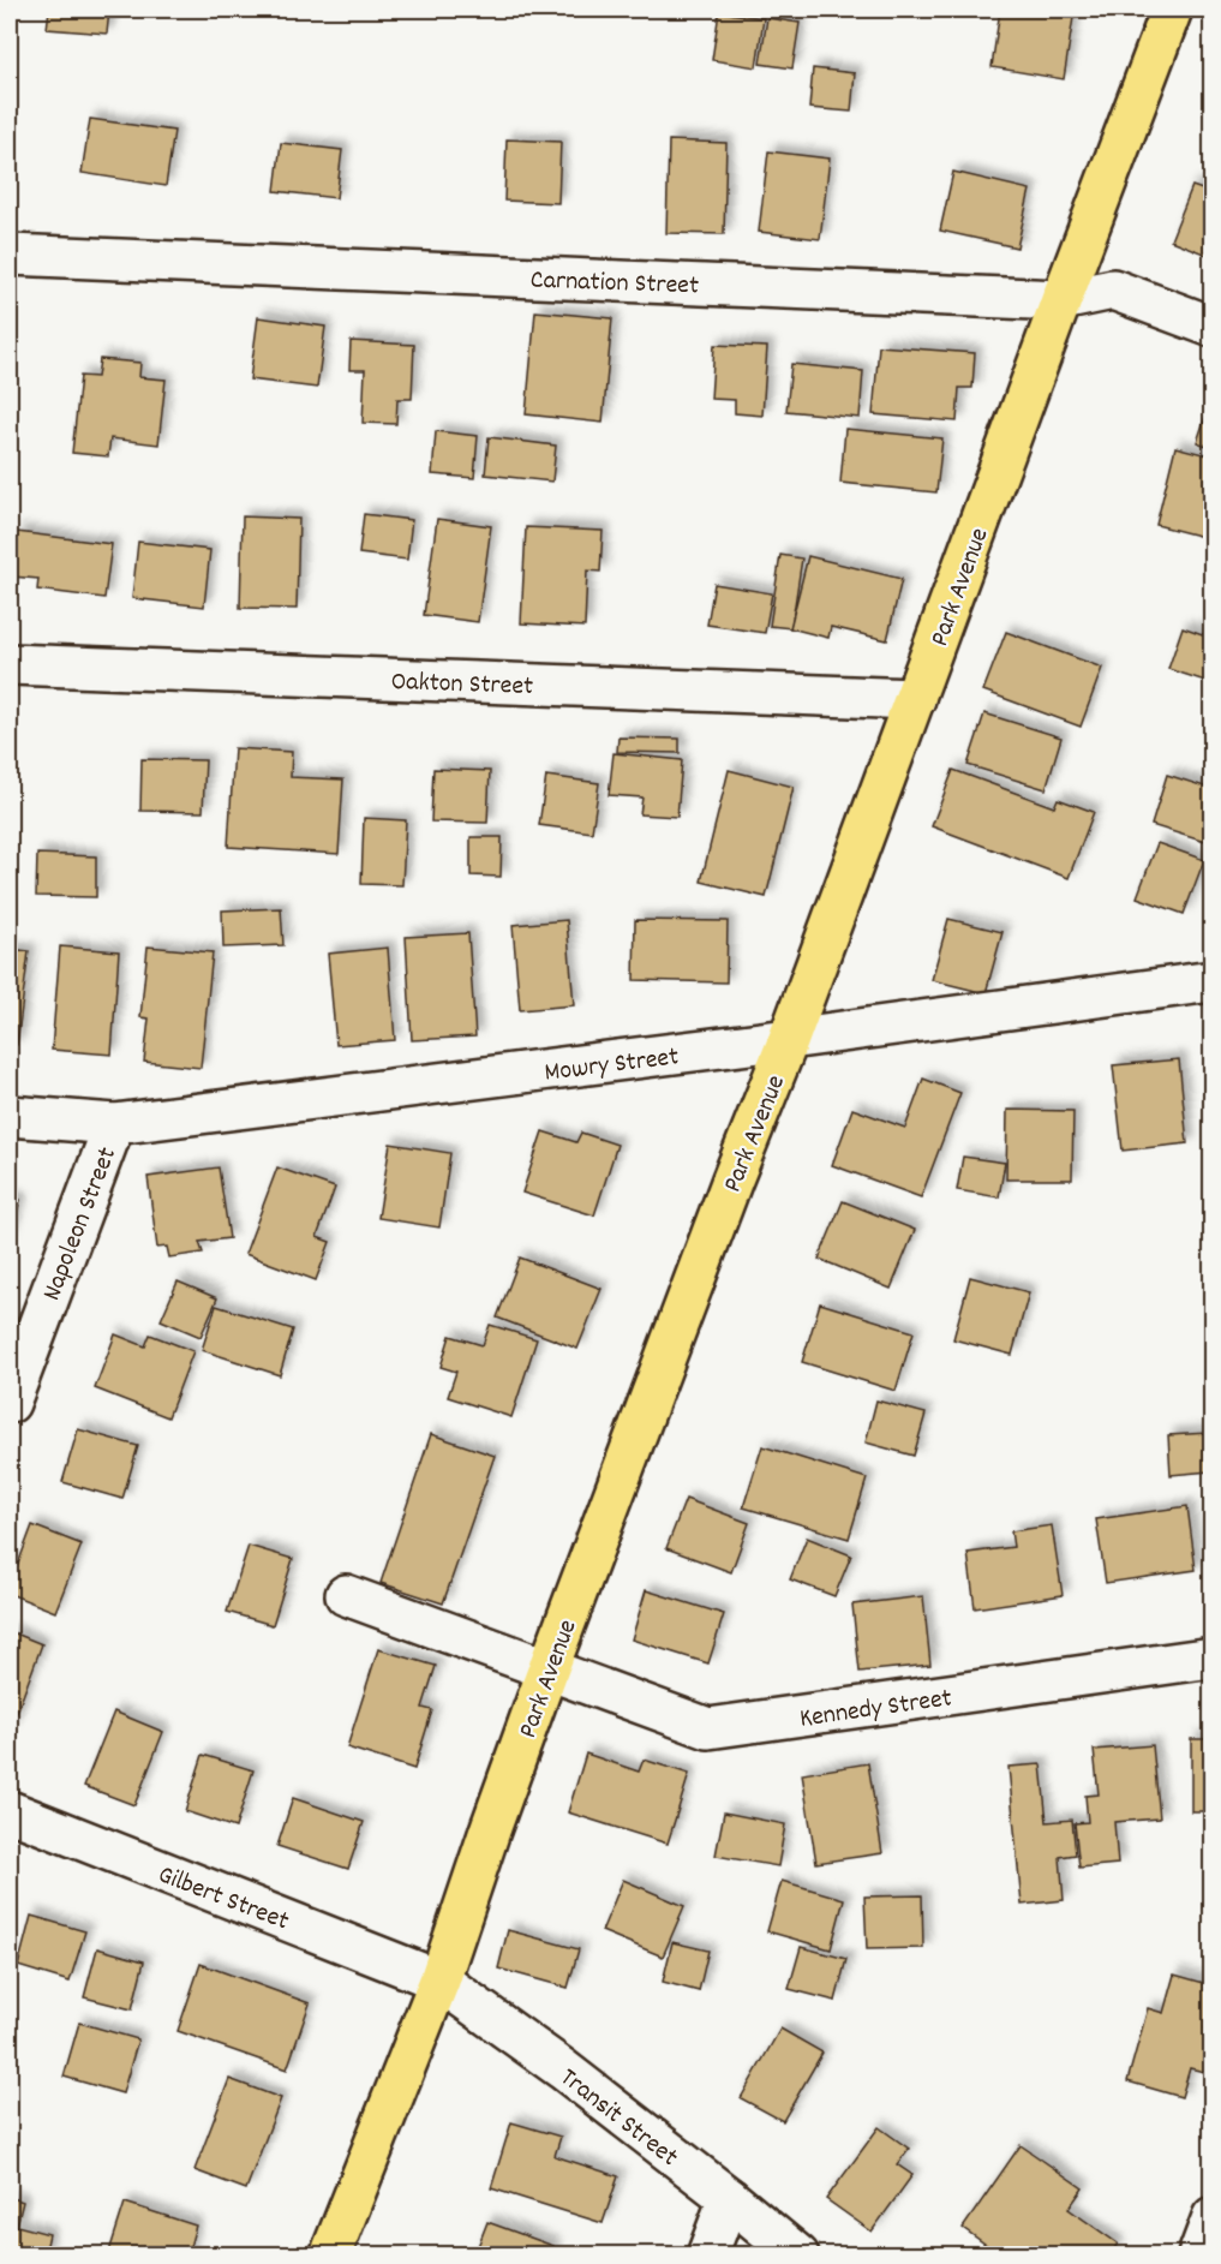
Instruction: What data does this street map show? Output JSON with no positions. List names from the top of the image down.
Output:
{
  "streets": {
    "main road": ["Park Avenue"],
    "street": [
      "Carnation Street",
      "Oakton Street",
      "Mowry Street",
      "Napoleon Street",
      "Kennedy Street",
      "Gilbert Street",
      "Transit Street"
    ]
  },
  "crossings": [
    ["Carnation Street", "Park Avenue"],
    ["Park Avenue", "Oakton Street"],
    ["Park Avenue", "Mowry Street"],
    ["Park Avenue", "Kennedy Street"],
    ["Park Avenue", "Gilbert Street"],
    ["Park Avenue", "Transit Street"],
    ["Mowry Street", "Napoleon Street"],
    ["Gilbert Street", "Transit Street"]
  ]
}
